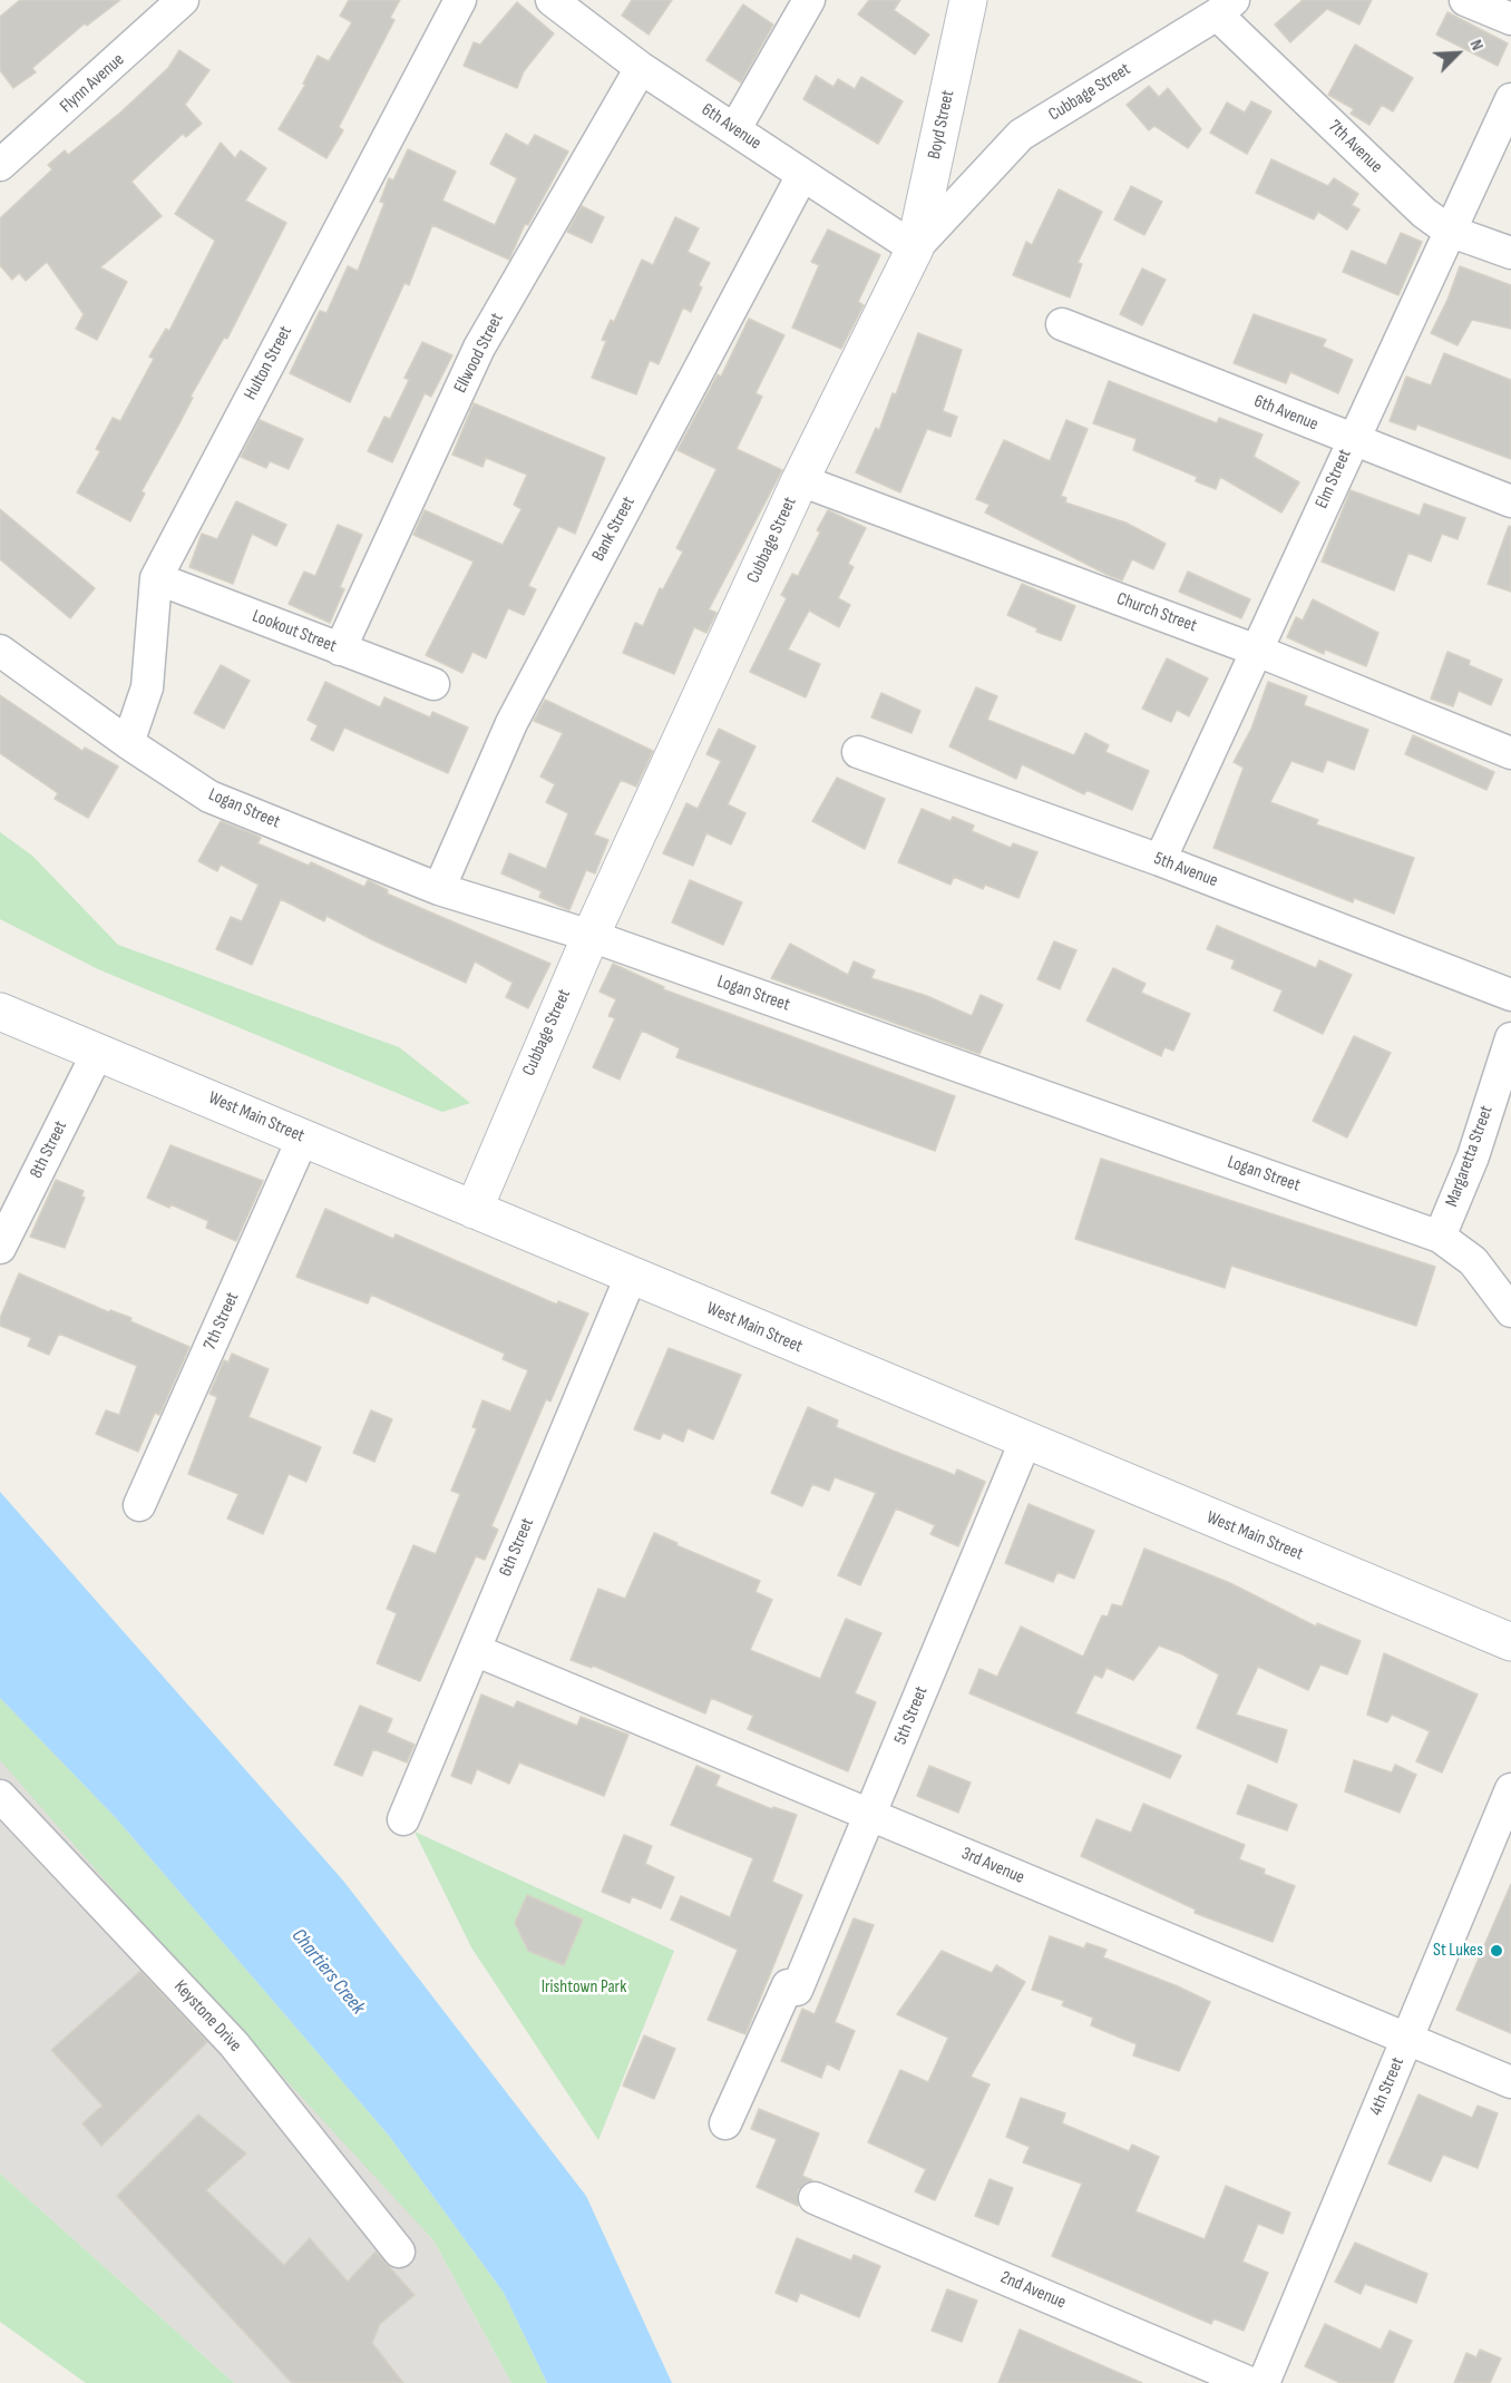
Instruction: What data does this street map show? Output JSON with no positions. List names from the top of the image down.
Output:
{
  "streets": {
    "main road": ["Cubbage Street", "Boyd Street", "West Main Street"],
    "street": [
      "Flynn Avenue",
      "6th Avenue",
      "7th Avenue",
      "Ellwood Street",
      "Hulton Street",
      "Elm Street",
      "Bank Street",
      "Church Street",
      "Lookout Street",
      "Logan Street",
      "5th Avenue",
      "8th Street",
      "Margaretta Street",
      "7th Street",
      "6th Street",
      "5th Street",
      "3rd Avenue",
      "Keystone Drive",
      "4th Street",
      "2nd Avenue"
    ]
  },
  "crossings": [
    ["Cubbage Street", "Boyd Street"],
    ["Cubbage Street", "6th Avenue"],
    ["Cubbage Street", "7th Avenue"],
    ["Cubbage Street", "Church Street"],
    ["Cubbage Street", "Logan Street"],
    ["Cubbage Street", "West Main Street"],
    ["Boyd Street", "6th Avenue"],
    ["6th Avenue", "Ellwood Street"],
    ["6th Avenue", "Elm Street"],
    ["6th Avenue", "Bank Street"],
    ["7th Avenue", "Elm Street"],
    ["Ellwood Street", "Lookout Street"],
    ["Hulton Street", "Lookout Street"],
    ["Hulton Street", "Logan Street"],
    ["Elm Street", "Church Street"],
    ["Elm Street", "5th Avenue"],
    ["Bank Street", "Logan Street"],
    ["Logan Street", "Margaretta Street"],
    ["West Main Street", "8th Street"],
    ["West Main Street", "7th Street"],
    ["West Main Street", "6th Street"],
    ["West Main Street", "5th Street"],
    ["6th Street", "3rd Avenue"],
    ["5th Street", "3rd Avenue"],
    ["3rd Avenue", "4th Street"]
  ],
  "water": ["Chartiers Creek"],
  "parks": ["Irishtown Park"],
  "places": ["St Lukes"],
  "north": "top right"
}
